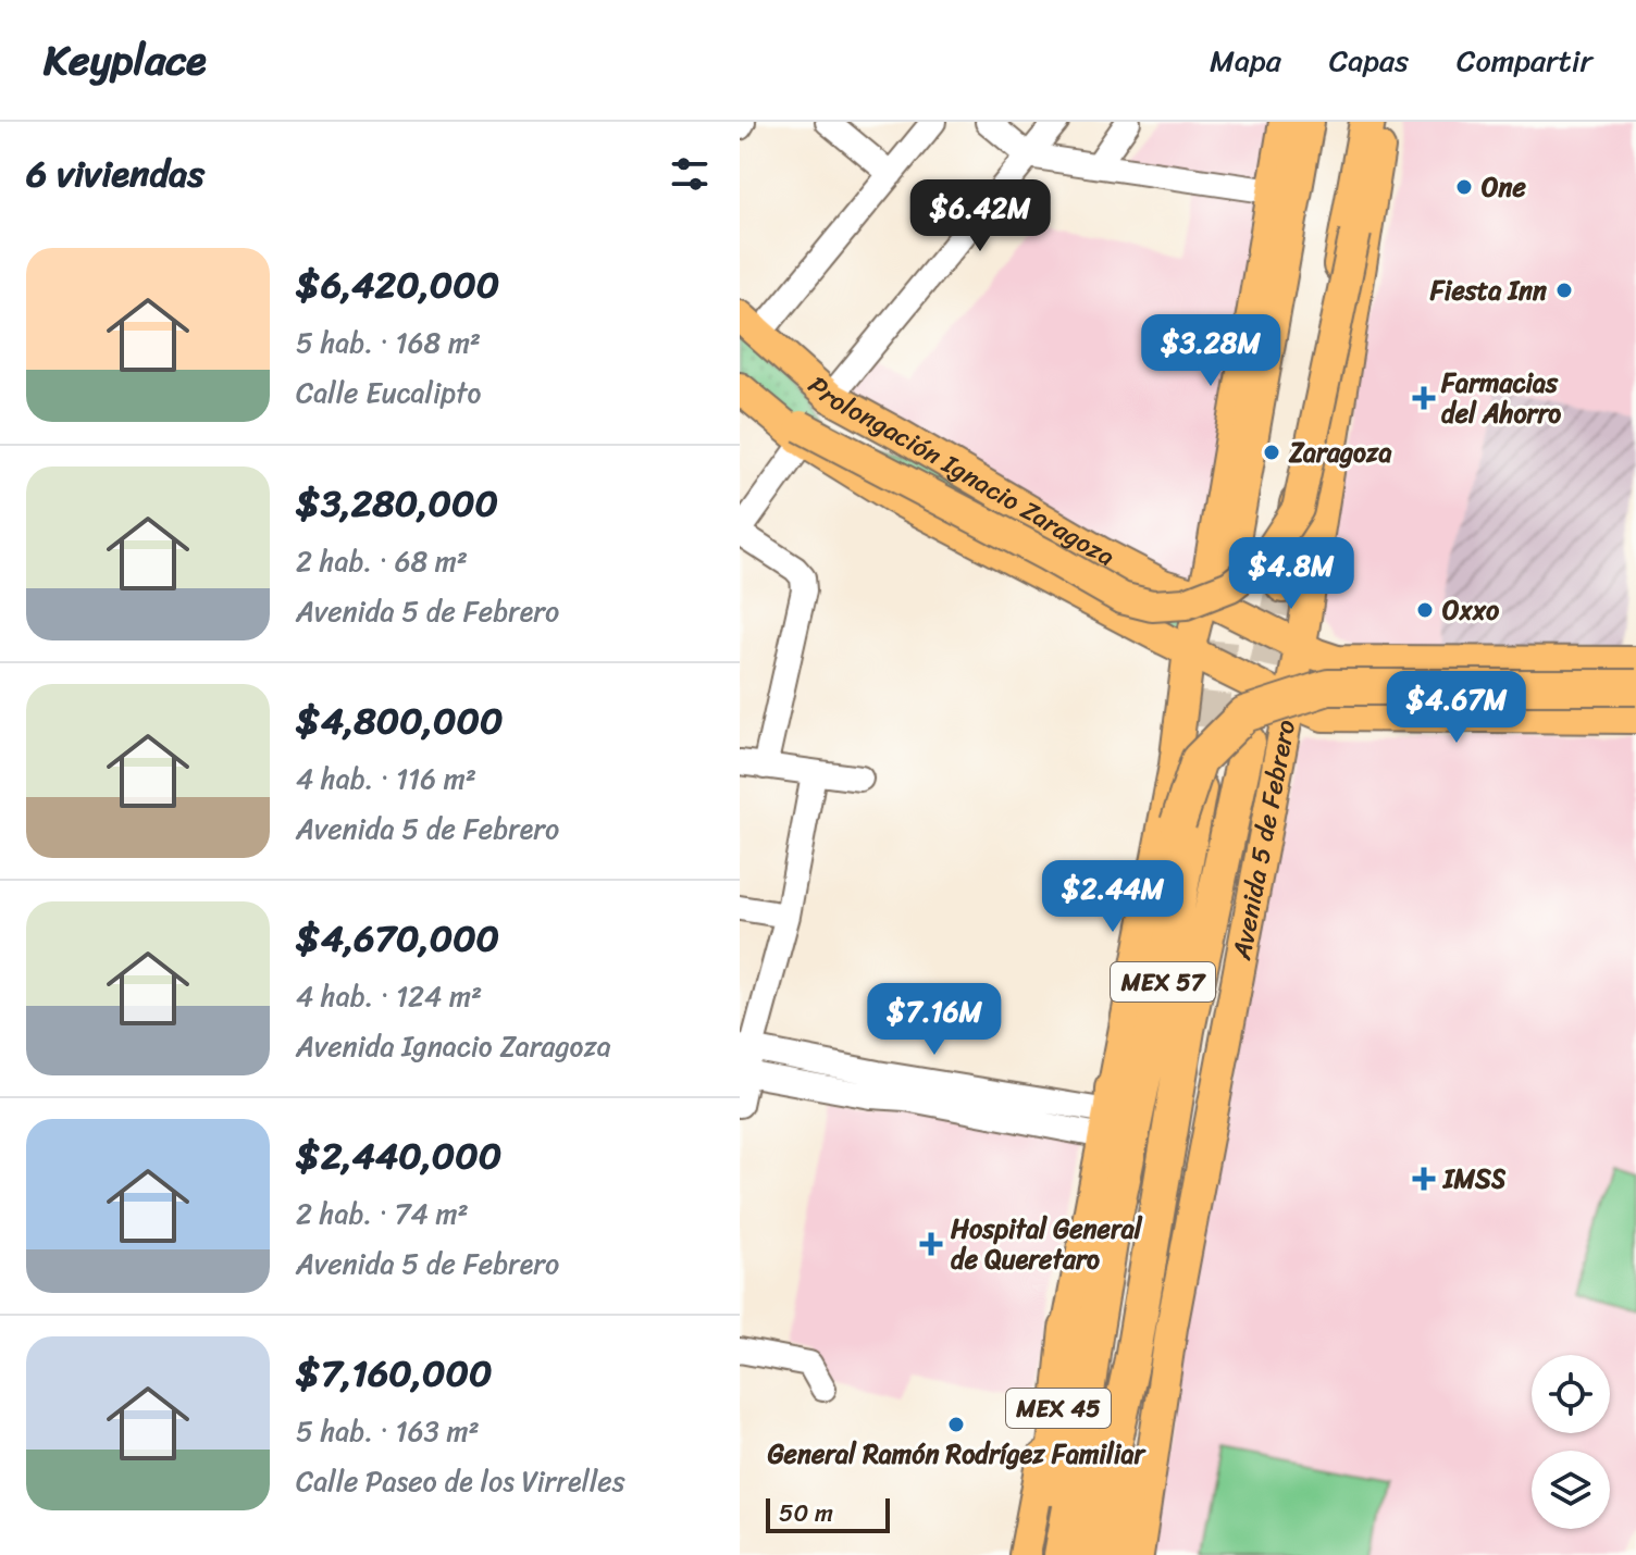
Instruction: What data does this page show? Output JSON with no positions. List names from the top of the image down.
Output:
{
  "streets": {
    "highway": ["Avenida 5 de Febrero", "MEX 57", "MEX 45"],
    "main road": ["Prolongación Ignacio Zaragoza"]
  },
  "crossings": [
    ["Prolongación Ignacio Zaragoza", "Avenida 5 de Febrero"],
    ["Avenida 5 de Febrero", "MEX 45"],
    ["MEX 57", "MEX 45"]
  ],
  "places": {
    "other": [
      "One",
      "Fiesta Inn",
      "Zaragoza",
      "Oxxo",
      "General Ramón Rodrígez Familiar"
    ],
    "health": ["Farmacias del Ahorro", "IMSS", "Hospital General de Queretaro"]
  },
  "scale_bar": "50 m",
  "page": {
    "header": "Keyplace",
    "nav": ["Mapa", "Capas", "Compartir"],
    "heading": "6 viviendas",
    "price": [
      "$6.42M",
      "$3.28M",
      "$4.8M",
      "$4.67M",
      "$2.44M",
      "$7.16M"
    ],
    "list": [
      {
        "name": "$6,420,000",
        "note": "5 hab. · 168 m² · Calle Eucalipto"
      },
      {
        "name": "$3,280,000",
        "note": "2 hab. · 68 m² · Avenida 5 de Febrero"
      },
      {
        "name": "$4,800,000",
        "note": "4 hab. · 116 m² · Avenida 5 de Febrero"
      },
      {
        "name": "$4,670,000",
        "note": "4 hab. · 124 m² · Avenida Ignacio Zaragoza"
      },
      {
        "name": "$2,440,000",
        "note": "2 hab. · 74 m² · Avenida 5 de Febrero"
      },
      {
        "name": "$7,160,000",
        "note": "5 hab. · 163 m² · Calle Paseo de los Virrelles"
      }
    ],
    "scale": "50 m"
  }
}
